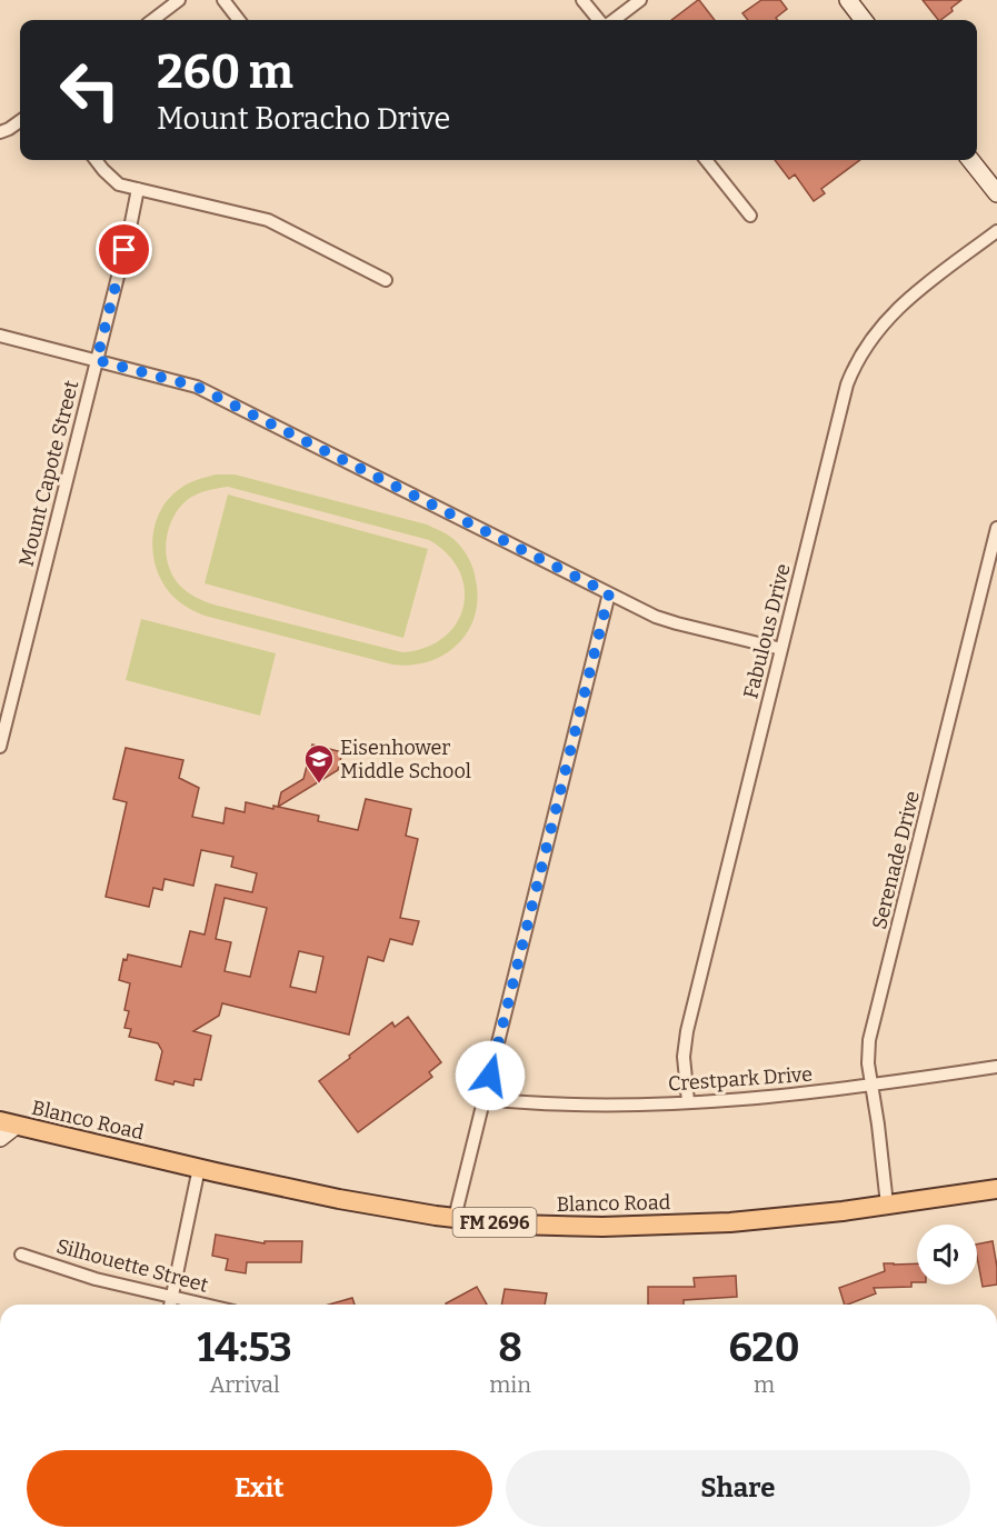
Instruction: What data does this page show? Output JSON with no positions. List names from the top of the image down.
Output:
{
  "streets": {
    "main road": ["Blanco Road", "FM 2696"],
    "street": [
      "Mount Capote Street",
      "Fabulous Drive",
      "Serenade Drive",
      "Crestpark Drive",
      "Silhouette Street"
    ]
  },
  "crossings": [
    ["Fabulous Drive", "Crestpark Drive"],
    ["Serenade Drive", "Crestpark Drive"],
    ["Serenade Drive", "Blanco Road"]
  ],
  "places": {
    "school or university": ["Eisenhower Middle School"]
  },
  "page": {
    "turn": ["260 m", "Mount Boracho Drive"],
    "eta": [
      "14:53",
      "Arrival",
      "8",
      "min",
      "620",
      "m"
    ],
    "buttons": ["Exit", "Share"]
  }
}
